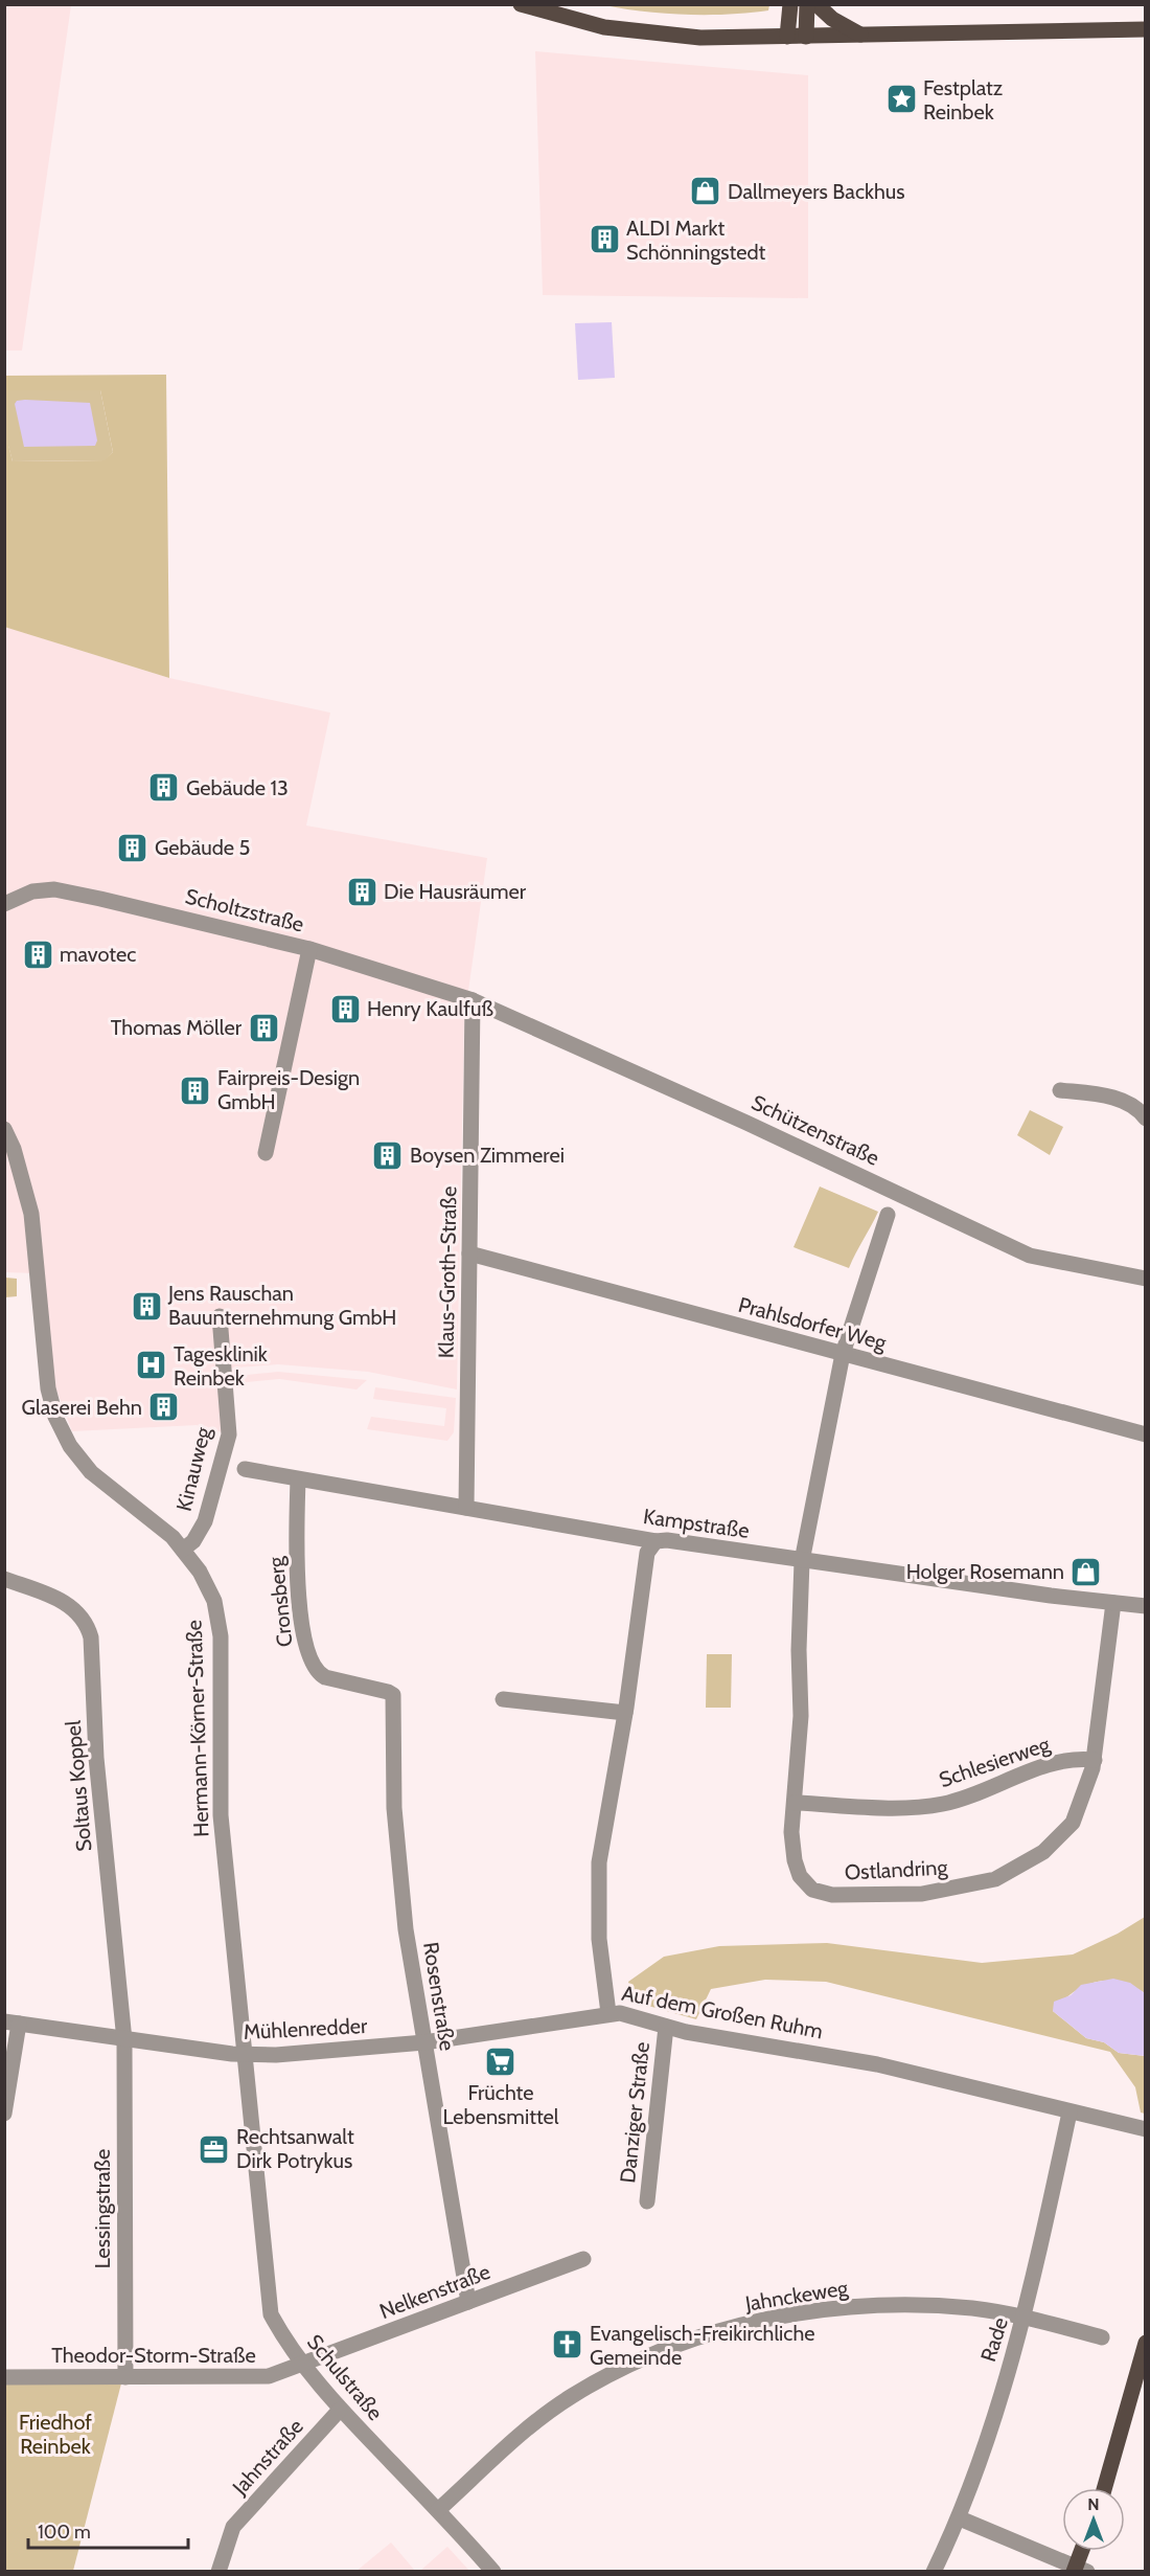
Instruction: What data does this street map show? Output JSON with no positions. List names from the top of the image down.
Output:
{
  "streets": {
    "street": [
      "Scholtzstraße",
      "Schützenstraße",
      "Klaus-Groth-Straße",
      "Prahlsdorfer Weg",
      "Kinauweg",
      "Kampstraße",
      "Cronsberg",
      "Hermann-Körner-Straße",
      "Schlesierweg",
      "Soltaus Koppel",
      "Ostlandring",
      "Rosenstraße",
      "Auf dem Großen Ruhm",
      "Mühlenredder",
      "Danziger Straße",
      "Lessingstraße",
      "Nelkenstraße",
      "Jahnckeweg",
      "Rade",
      "Theodor-Storm-Straße",
      "Schulstraße",
      "Jahnstraße"
    ]
  },
  "crossings": [
    ["Scholtzstraße", "Schützenstraße"],
    ["Scholtzstraße", "Klaus-Groth-Straße"],
    ["Schützenstraße", "Klaus-Groth-Straße"],
    ["Klaus-Groth-Straße", "Prahlsdorfer Weg"],
    ["Klaus-Groth-Straße", "Kampstraße"],
    ["Prahlsdorfer Weg", "Ostlandring"],
    ["Kinauweg", "Hermann-Körner-Straße"],
    ["Kampstraße", "Cronsberg"],
    ["Kampstraße", "Ostlandring"],
    ["Kampstraße", "Auf dem Großen Ruhm"],
    ["Cronsberg", "Rosenstraße"],
    ["Hermann-Körner-Straße", "Mühlenredder"],
    ["Hermann-Körner-Straße", "Schulstraße"],
    ["Schlesierweg", "Ostlandring"],
    ["Soltaus Koppel", "Mühlenredder"],
    ["Soltaus Koppel", "Lessingstraße"],
    ["Rosenstraße", "Mühlenredder"],
    ["Rosenstraße", "Nelkenstraße"],
    ["Auf dem Großen Ruhm", "Mühlenredder"],
    ["Auf dem Großen Ruhm", "Danziger Straße"],
    ["Auf dem Großen Ruhm", "Rade"],
    ["Mühlenredder", "Lessingstraße"],
    ["Mühlenredder", "Schulstraße"],
    ["Lessingstraße", "Theodor-Storm-Straße"],
    ["Nelkenstraße", "Theodor-Storm-Straße"],
    ["Nelkenstraße", "Schulstraße"],
    ["Jahnckeweg", "Rade"],
    ["Jahnckeweg", "Schulstraße"],
    ["Theodor-Storm-Straße", "Schulstraße"],
    ["Schulstraße", "Jahnstraße"]
  ],
  "parks": ["Friedhof Reinbek"],
  "places": {
    "place": ["Festplatz Reinbek"],
    "shop": ["Dallmeyers Backhus", "Holger Rosemann"],
    "building": [
      "ALDI Markt Schönningstedt",
      "Gebäude 13",
      "Gebäude 5",
      "Die Hausräumer",
      "mavotec",
      "Henry Kaulfuß",
      "Thomas Möller",
      "Fairpreis-Design GmbH",
      "Boysen Zimmerei",
      "Jens Rauschan Bauunternehmung GmbH",
      "Glaserei Behn"
    ],
    "hospital": ["Tagesklinik Reinbek"],
    "supermarket": ["Früchte Lebensmittel"],
    "office": ["Rechtsanwalt Dirk Potrykus"],
    "church": ["Evangelisch-Freikirchliche Gemeinde"]
  },
  "scale_bar": "100 m",
  "north": "top"
}
